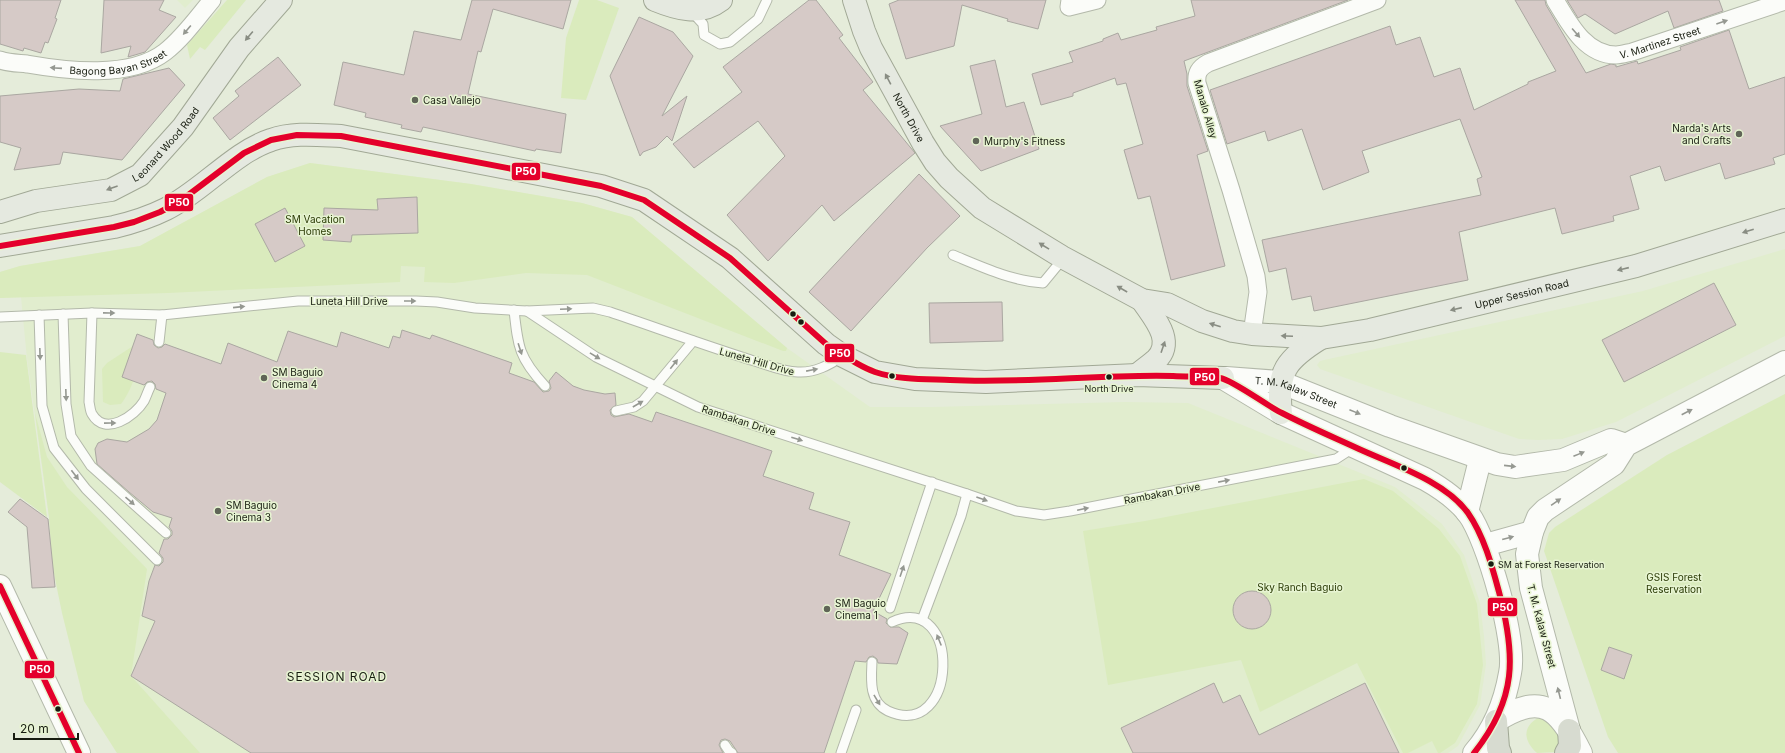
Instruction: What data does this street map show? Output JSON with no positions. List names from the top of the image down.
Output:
{
  "streets": {
    "main road": [
      "North Drive",
      "Leonard Wood Road",
      "Upper Session Road",
      "T. M. Kalaw Street"
    ],
    "street": ["V. Martinez Street", "Bagong Bayan Street", "Manalo Alley"],
    "lane": ["Luneta Hill Drive", "Rambakan Drive"]
  },
  "crossings": [
    ["Manalo Alley", "North Drive"],
    ["Manalo Alley", "Upper Session Road"],
    ["North Drive", "Upper Session Road"],
    ["Luneta Hill Drive", "Rambakan Drive"],
    ["T. M. Kalaw Street", "Rambakan Drive"]
  ],
  "one_way": [
    "V. Martinez Street",
    "Bagong Bayan Street",
    "North Drive",
    "Leonard Wood Road",
    "Luneta Hill Drive",
    "Rambakan Drive"
  ],
  "districts": ["SESSION ROAD"],
  "parks": ["SM Vacation Homes", "GSIS Forest Reservation", "Sky Ranch Baguio"],
  "places": [
    "Casa Vallejo",
    "Narda's Arts and Crafts",
    "Murphy's Fitness",
    "North Drive",
    "SM Baguio Cinema 4",
    "SM Baguio Cinema 3",
    "SM at Forest Reservation",
    "SM Baguio Cinema 1"
  ],
  "lines": ["transit line P50"],
  "scale_bar": "20 m"
}
